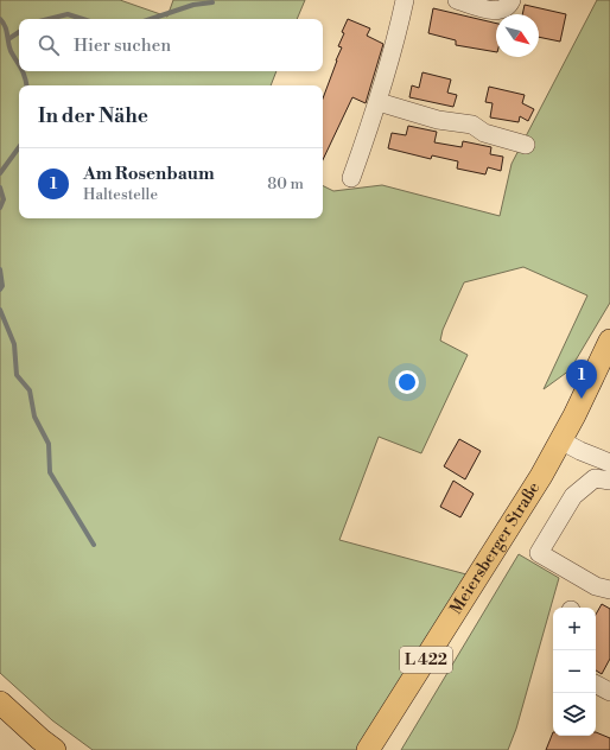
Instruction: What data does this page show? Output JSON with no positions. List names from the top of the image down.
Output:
{
  "streets": {
    "main road": ["Meiersberger Straße", "L 422"]
  },
  "north": "bottom right",
  "page": {
    "search": "Hier suchen",
    "heading": "In der Nähe",
    "list": [
      {
        "mark": "1",
        "name": "Am Rosenbaum",
        "note": "Haltestelle",
        "value": "80 m"
      }
    ],
    "pins": "1",
    "map_buttons": ["+", "−"]
  }
}
